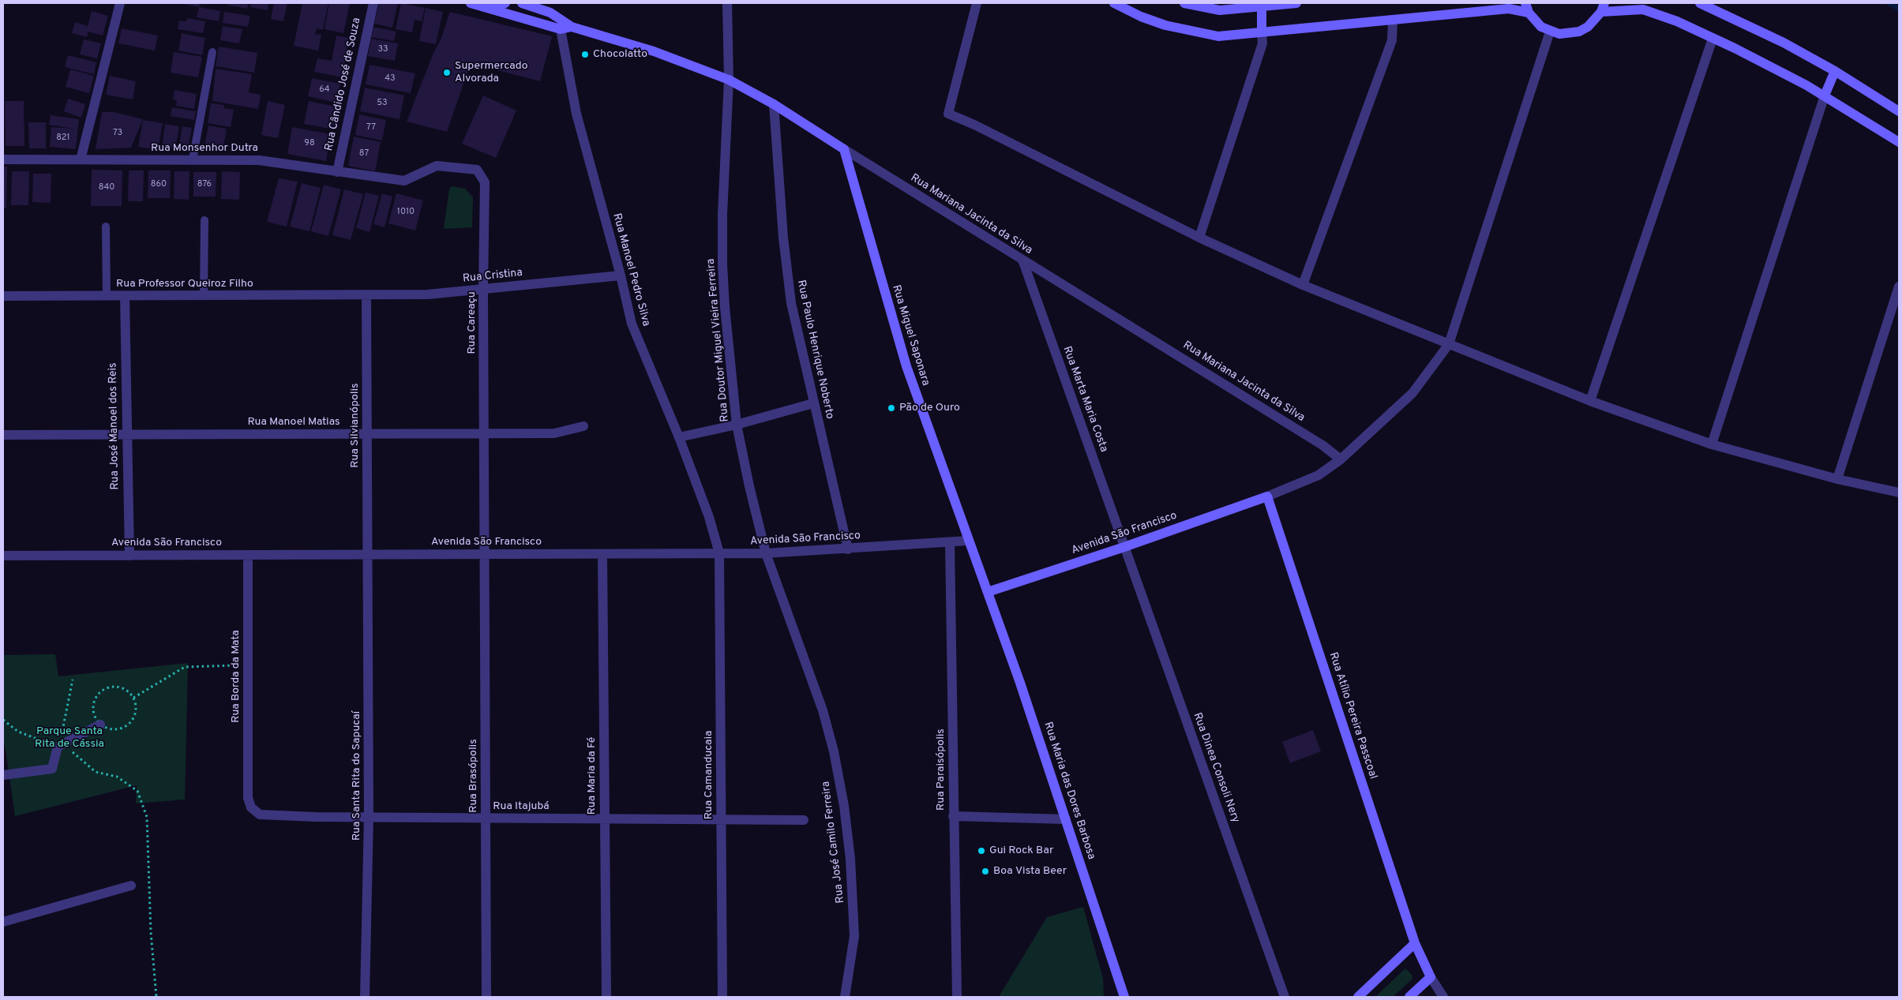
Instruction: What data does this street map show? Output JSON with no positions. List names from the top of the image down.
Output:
{
  "streets": {
    "street": [
      "Rua Cândido José de Souza",
      "Rua Monsenhor Dutra",
      "Rua Mariana Jacinta da Silva",
      "Rua Manoel Pedro Silva",
      "Rua Cristina",
      "Rua Professor Queiroz Filho",
      "Rua Careaçu",
      "Rua Miguel Saponara",
      "Rua Doutor Miguel Vieira Ferreira",
      "Rua Paulo Henrique Noberto",
      "Rua Marta Maria Costa",
      "Rua Manoel Matias",
      "Rua Silvianópolis",
      "Rua José Manoel dos Reis",
      "Avenida São Francisco",
      "Rua Borda da Mata",
      "Rua Atílio Pereira Passcoal",
      "Rua Dinea Consoli Nery",
      "Rua Paraisópolis",
      "Rua Camanducaia",
      "Rua Santa Rita do Sapucaí",
      "Rua Brasópolis",
      "Rua Maria da Fé",
      "Rua Maria das Dores Barbosa",
      "Rua Itajubá",
      "Rua José Camilo Ferreira"
    ]
  },
  "crossings": [
    ["Rua Cândido José de Souza", "Rua Monsenhor Dutra"],
    ["Rua Monsenhor Dutra", "Rua Careaçu"],
    ["Rua Mariana Jacinta da Silva", "Rua Manoel Pedro Silva"],
    ["Rua Mariana Jacinta da Silva", "Rua Miguel Saponara"],
    ["Rua Mariana Jacinta da Silva", "Rua Doutor Miguel Vieira Ferreira"],
    ["Rua Mariana Jacinta da Silva", "Rua Paulo Henrique Noberto"],
    ["Rua Mariana Jacinta da Silva", "Rua Marta Maria Costa"],
    ["Rua Manoel Pedro Silva", "Rua Cristina"],
    ["Rua Manoel Pedro Silva", "Avenida São Francisco"],
    ["Rua Manoel Pedro Silva", "Rua Camanducaia"],
    ["Rua Cristina", "Rua Professor Queiroz Filho"],
    ["Rua Cristina", "Rua Careaçu"],
    ["Rua Cristina", "Rua Silvianópolis"],
    ["Rua Professor Queiroz Filho", "Rua Silvianópolis"],
    ["Rua Professor Queiroz Filho", "Rua José Manoel dos Reis"],
    ["Rua Careaçu", "Rua Manoel Matias"],
    ["Rua Careaçu", "Avenida São Francisco"],
    ["Rua Careaçu", "Rua Brasópolis"],
    ["Rua Miguel Saponara", "Avenida São Francisco"],
    ["Rua Miguel Saponara", "Rua Maria das Dores Barbosa"],
    ["Rua Doutor Miguel Vieira Ferreira", "Avenida São Francisco"],
    ["Rua Doutor Miguel Vieira Ferreira", "Rua José Camilo Ferreira"],
    ["Rua Paulo Henrique Noberto", "Avenida São Francisco"],
    ["Rua Marta Maria Costa", "Avenida São Francisco"],
    ["Rua Marta Maria Costa", "Rua Dinea Consoli Nery"],
    ["Rua Manoel Matias", "Rua Silvianópolis"],
    ["Rua Manoel Matias", "Rua José Manoel dos Reis"],
    ["Rua Silvianópolis", "Avenida São Francisco"],
    ["Rua Silvianópolis", "Rua Santa Rita do Sapucaí"],
    ["Rua José Manoel dos Reis", "Avenida São Francisco"],
    ["Avenida São Francisco", "Rua Borda da Mata"],
    ["Avenida São Francisco", "Rua Atílio Pereira Passcoal"],
    ["Avenida São Francisco", "Rua Dinea Consoli Nery"],
    ["Avenida São Francisco", "Rua Paraisópolis"],
    ["Avenida São Francisco", "Rua Camanducaia"],
    ["Avenida São Francisco", "Rua Santa Rita do Sapucaí"],
    ["Avenida São Francisco", "Rua Brasópolis"],
    ["Avenida São Francisco", "Rua Maria da Fé"],
    ["Avenida São Francisco", "Rua Maria das Dores Barbosa"],
    ["Avenida São Francisco", "Rua José Camilo Ferreira"],
    ["Rua Borda da Mata", "Rua Itajubá"],
    ["Rua Camanducaia", "Rua Itajubá"],
    ["Rua Santa Rita do Sapucaí", "Rua Itajubá"],
    ["Rua Brasópolis", "Rua Itajubá"],
    ["Rua Maria da Fé", "Rua Itajubá"]
  ],
  "parks": ["Parque Santa Rita de Cássia"],
  "places": [
    "Chocolatto",
    "Supermercado Alvorada",
    "Pão de Ouro",
    "Gui Rock Bar",
    "Boa Vista Beer"
  ],
  "house_numbers": [
    "33",
    "43",
    "64",
    "53",
    "77",
    "73",
    "821",
    "98",
    "87",
    "860",
    "876",
    "840",
    "1010"
  ]
}
